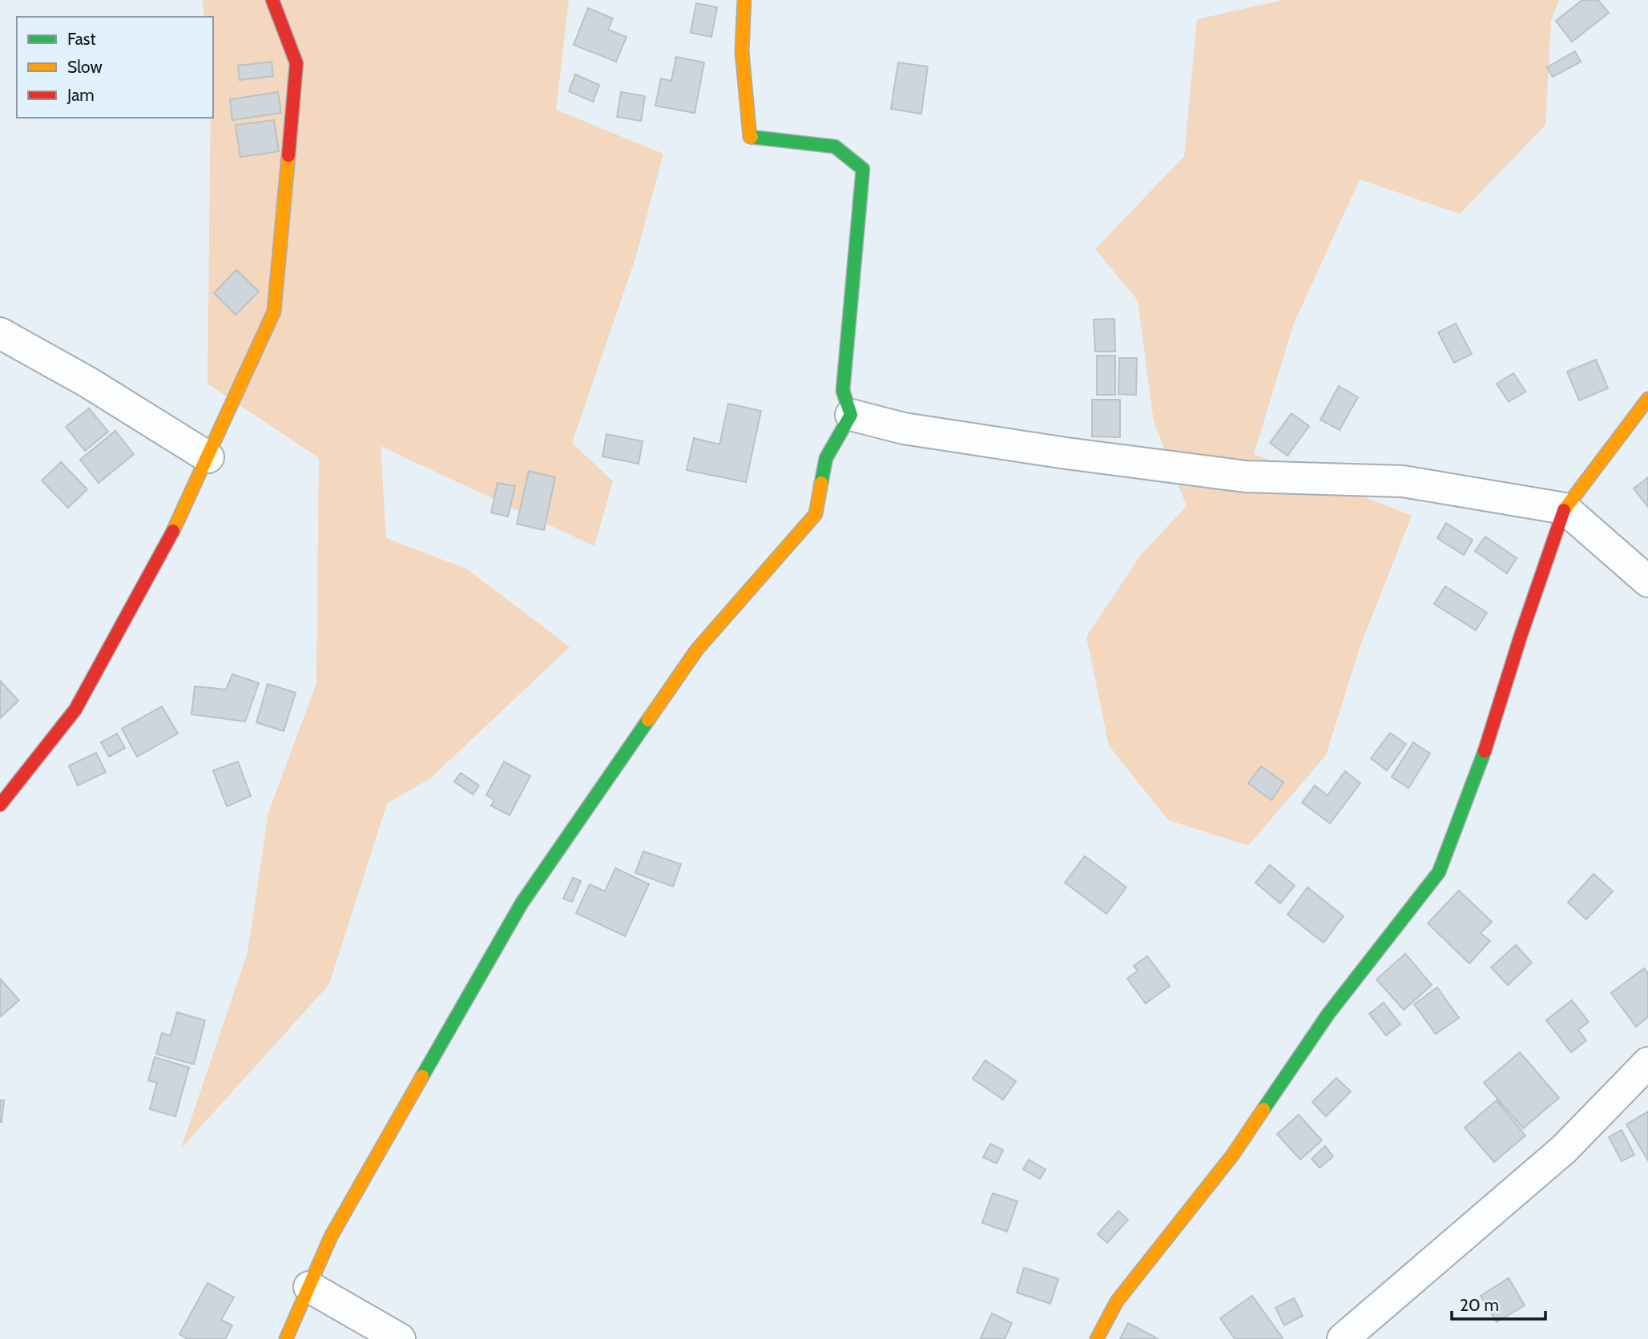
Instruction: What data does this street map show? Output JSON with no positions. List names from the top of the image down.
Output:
{
  "legend": ["Fast", "Slow", "Jam"],
  "scale_bar": "20 m"
}
